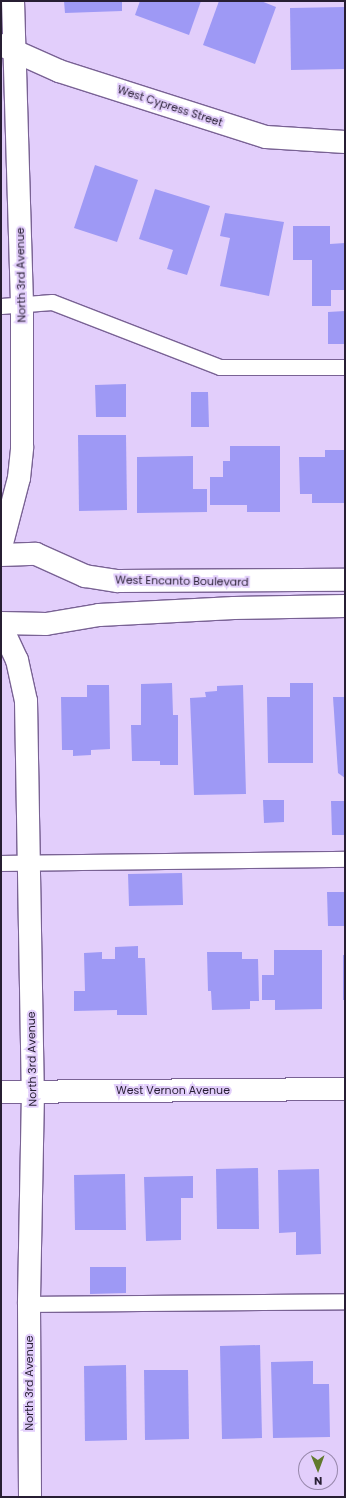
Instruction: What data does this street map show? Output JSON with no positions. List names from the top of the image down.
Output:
{
  "streets": {
    "street": [
      "West Cypress Street",
      "North 3rd Avenue",
      "West Encanto Boulevard",
      "West Vernon Avenue"
    ]
  },
  "crossings": [
    ["West Cypress Street", "North 3rd Avenue"],
    ["North 3rd Avenue", "West Vernon Avenue"]
  ],
  "north": "bottom"
}
